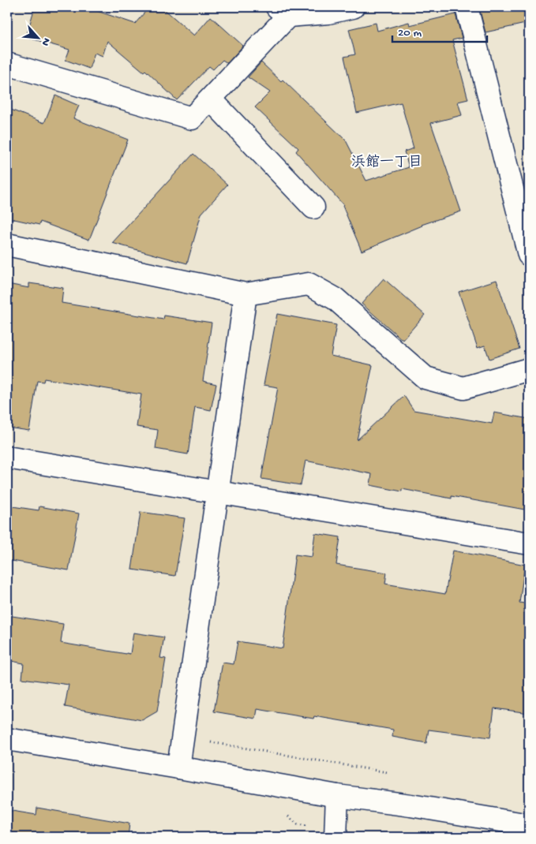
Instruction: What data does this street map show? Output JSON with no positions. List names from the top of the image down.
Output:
{
  "districts": ["浜館一丁目"],
  "scale_bar": "20 m",
  "north": "bottom right"
}
